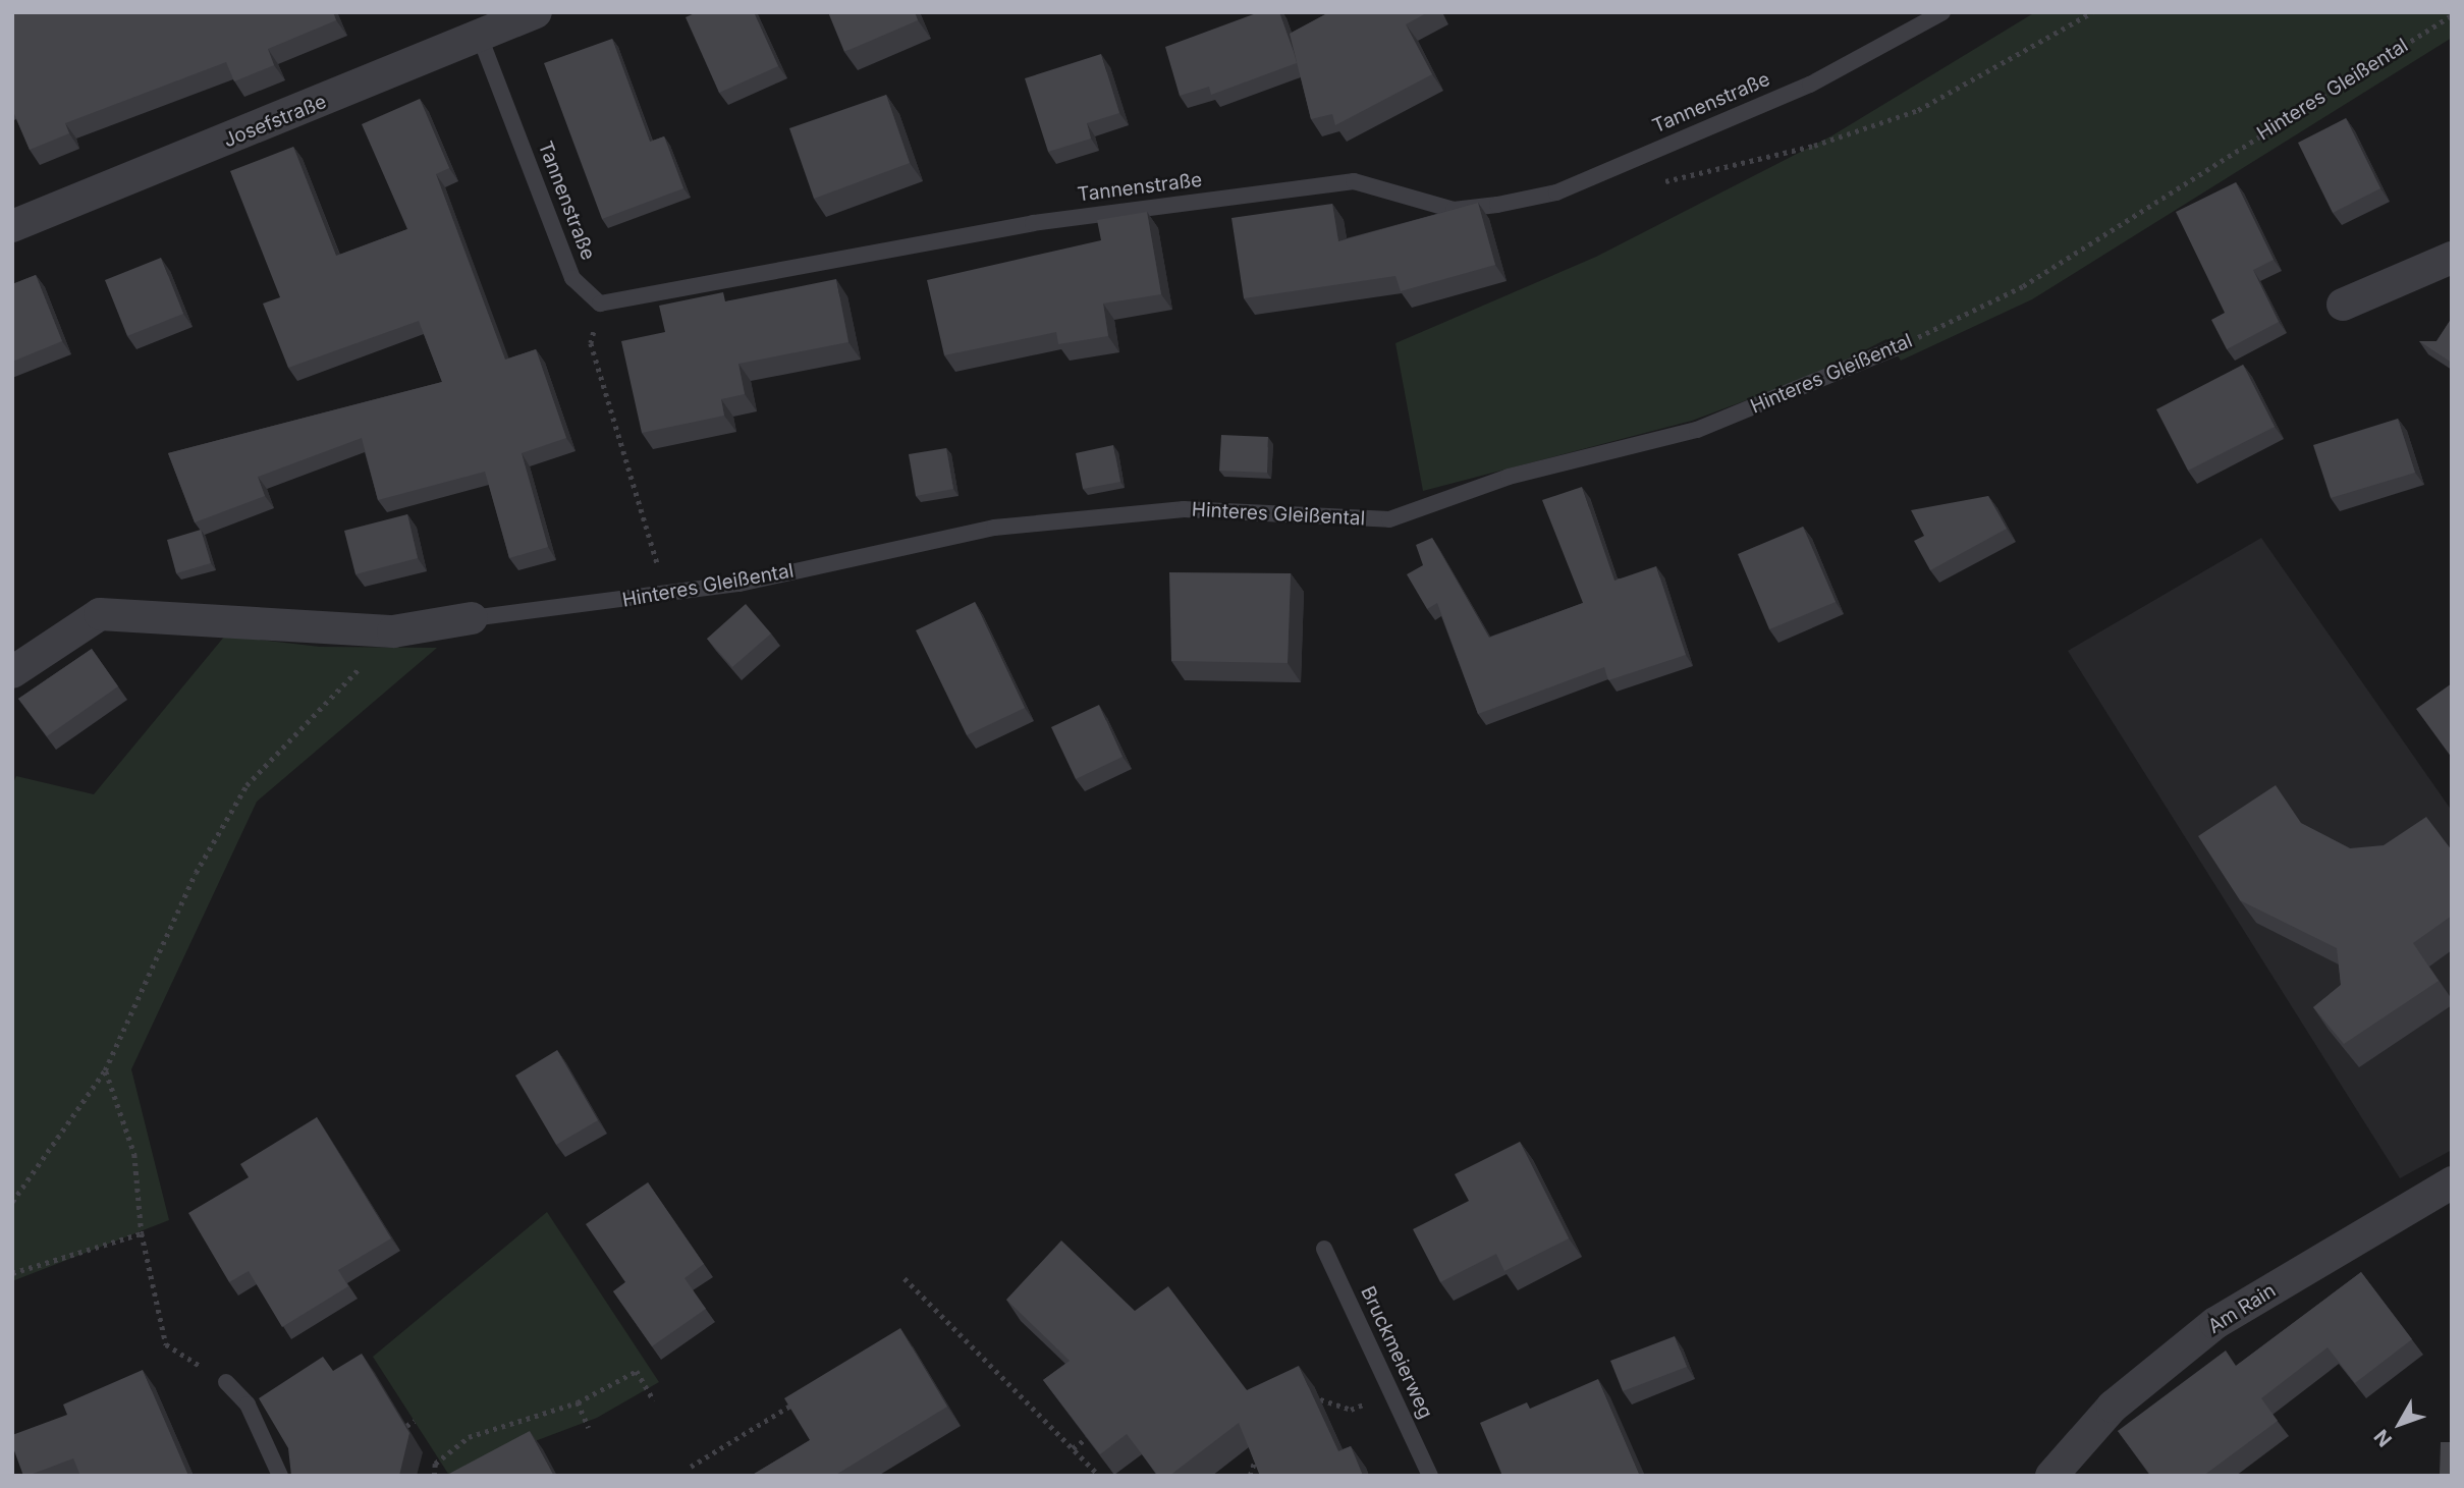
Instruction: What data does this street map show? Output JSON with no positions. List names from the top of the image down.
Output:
{
  "streets": {
    "street": ["Hinteres Gleißental", "Josefstraße", "Am Rain"],
    "lane": ["Tannenstraße", "Bruckmeierweg"]
  },
  "crossings": [
    ["Tannenstraße", "Josefstraße"]
  ],
  "north": "bottom left"
}
